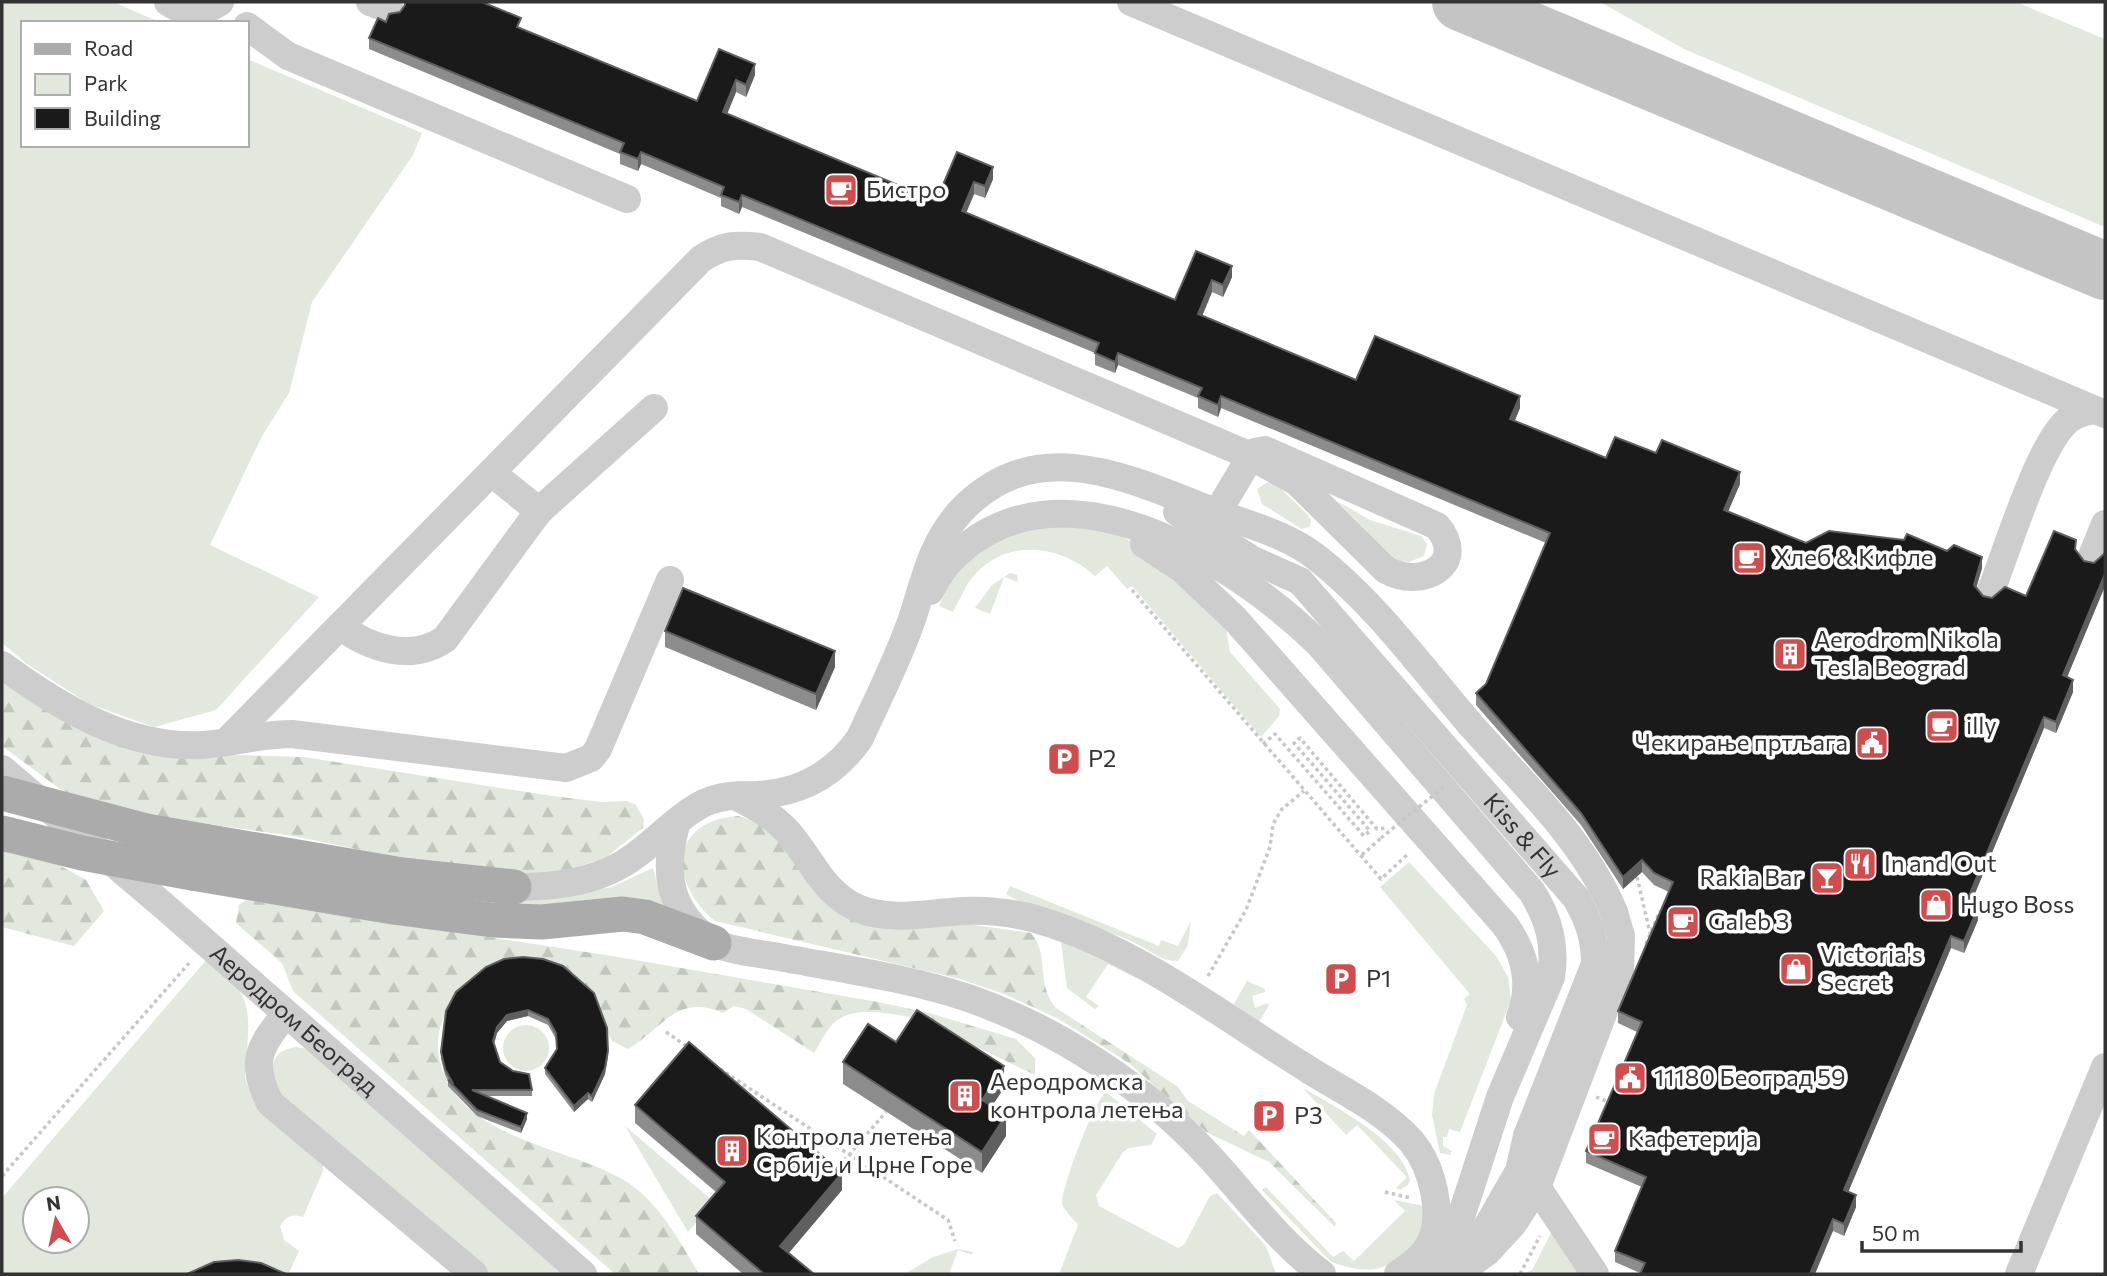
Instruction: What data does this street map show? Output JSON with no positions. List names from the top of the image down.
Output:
{
  "streets": {
    "street": ["Kiss & Fly", "Аеродром Београд"]
  },
  "places": {
    "cafe": [
      "Бистро",
      "Хлеб & Кифле",
      "illy",
      "Galeb 3",
      "Кафетерија"
    ],
    "building": ["Aerodrom Nikola Tesla Beograd", "Аеродромска контрола летења", "Контрола летења Србије и Црне Горе"],
    "public building": ["Чекирање пртљага", "11180 Београд 59"],
    "parking": ["P2", "P1", "P3"],
    "restaurant": ["In and Out"],
    "bar": ["Rakia Bar"],
    "shop": ["Hugo Boss", "Victoria's Secret"]
  },
  "legend": ["Road", "Park", "Building"],
  "scale_bar": "50 m",
  "north": "top"
}
